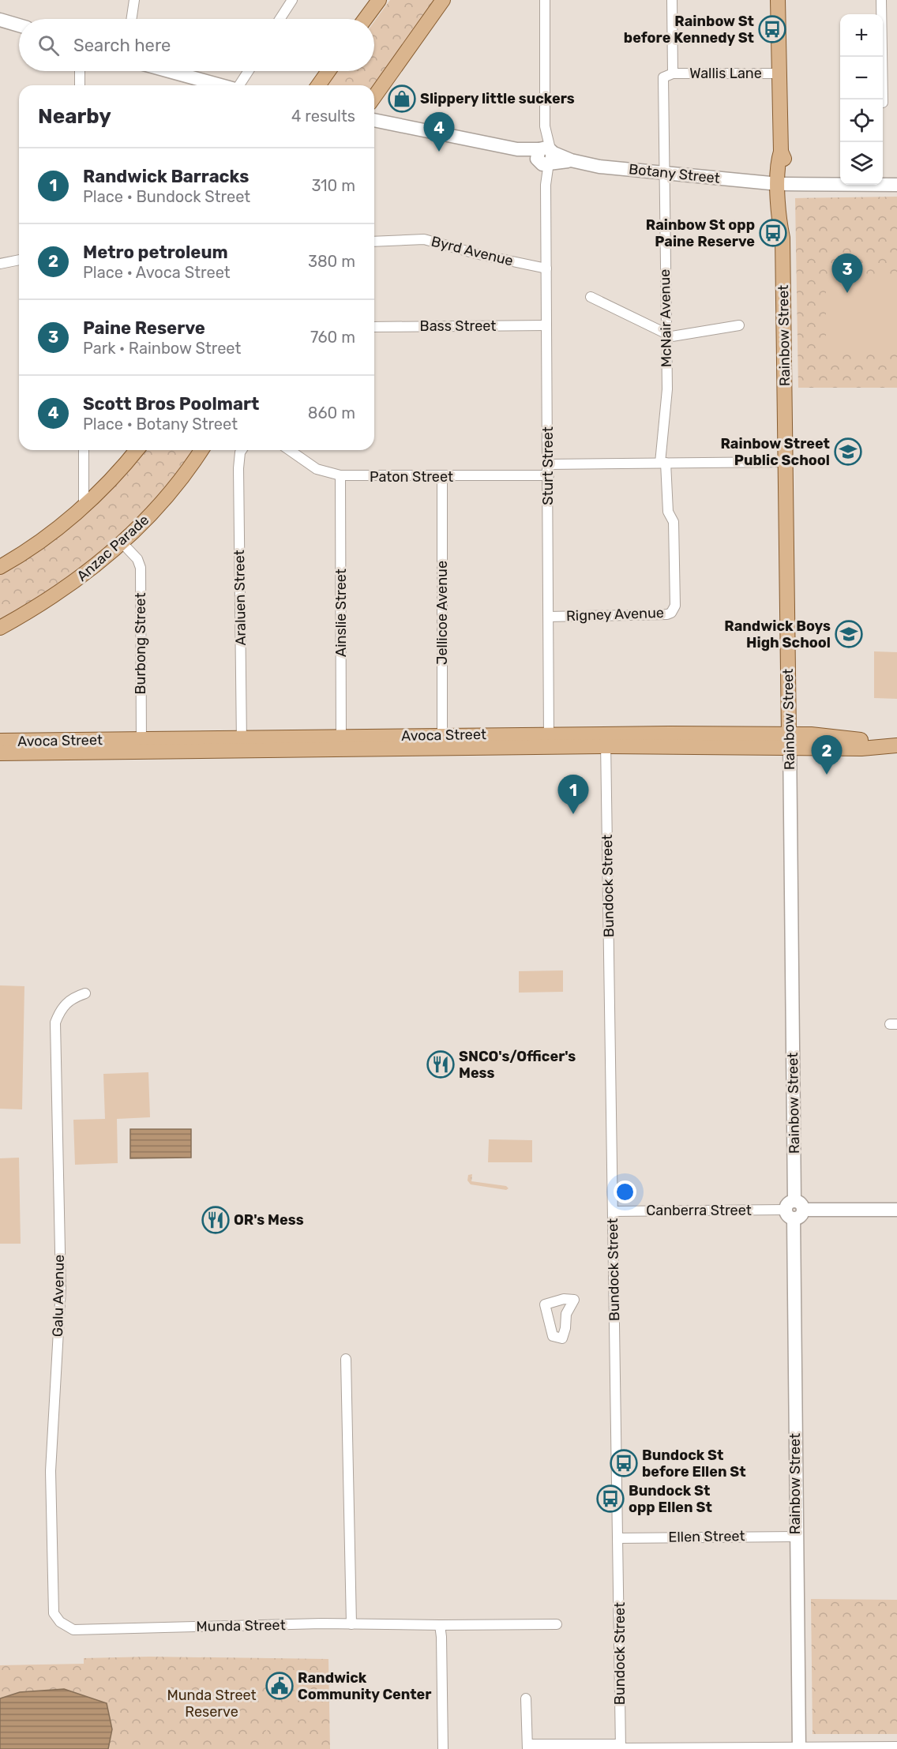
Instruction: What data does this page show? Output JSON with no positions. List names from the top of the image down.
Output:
{
  "streets": {
    "main road": ["Rainbow Street", "Anzac Parade", "Avoca Street"],
    "street": [
      "Wallis Lane",
      "Botany Street",
      "Byrd Avenue",
      "McNair Avenue",
      "Bass Street",
      "Sturt Street",
      "Paton Street",
      "Araluen Street",
      "Ainslie Street",
      "Jellicoe Avenue",
      "Rigney Avenue",
      "Burbong Street",
      "Bundock Street",
      "Canberra Street",
      "Galu Avenue",
      "Ellen Street",
      "Munda Street"
    ]
  },
  "crossings": [
    ["Wallis Lane", "McNair Avenue"],
    ["Wallis Lane", "Rainbow Street"],
    ["Botany Street", "McNair Avenue"],
    ["Botany Street", "Rainbow Street"],
    ["Botany Street", "Sturt Street"],
    ["Byrd Avenue", "Sturt Street"],
    ["McNair Avenue", "Rigney Avenue"],
    ["Bass Street", "Sturt Street"],
    ["Rainbow Street", "Avoca Street"],
    ["Rainbow Street", "Canberra Street"],
    ["Rainbow Street", "Ellen Street"],
    ["Sturt Street", "Paton Street"],
    ["Sturt Street", "Rigney Avenue"],
    ["Sturt Street", "Avoca Street"],
    ["Paton Street", "Ainslie Street"],
    ["Paton Street", "Jellicoe Avenue"],
    ["Anzac Parade", "Burbong Street"],
    ["Araluen Street", "Avoca Street"],
    ["Ainslie Street", "Avoca Street"],
    ["Jellicoe Avenue", "Avoca Street"],
    ["Burbong Street", "Avoca Street"],
    ["Avoca Street", "Bundock Street"],
    ["Bundock Street", "Canberra Street"],
    ["Bundock Street", "Ellen Street"],
    ["Galu Avenue", "Munda Street"]
  ],
  "parks": ["Munda Street Reserve"],
  "places": {
    "bus stop": [
      "Rainbow St before Kennedy St",
      "Rainbow St opp Paine Reserve",
      "Bundock St before Ellen St",
      "Bundock St opp Ellen St"
    ],
    "shop": ["Slippery little suckers"],
    "school or university": ["Rainbow Street Public School", "Randwick Boys High School"],
    "restaurant": ["SNCO's/Officer's Mess", "OR's Mess"],
    "public building": ["Randwick Community Center"]
  },
  "page": {
    "map_buttons": ["+", "−"],
    "search": "Search here",
    "heading": ["Nearby", "4 results"],
    "pins": [
      "4",
      "3",
      "2",
      "1"
    ],
    "list": [
      {
        "mark": "1",
        "name": "Randwick Barracks",
        "note": "Place · Bundock Street",
        "value": "310 m"
      },
      {
        "mark": "2",
        "name": "Metro petroleum",
        "note": "Place · Avoca Street",
        "value": "380 m"
      },
      {
        "mark": "3",
        "name": "Paine Reserve",
        "note": "Park · Rainbow Street",
        "value": "760 m"
      },
      {
        "mark": "4",
        "name": "Scott Bros Poolmart",
        "note": "Place · Botany Street",
        "value": "860 m"
      }
    ]
  }
}
